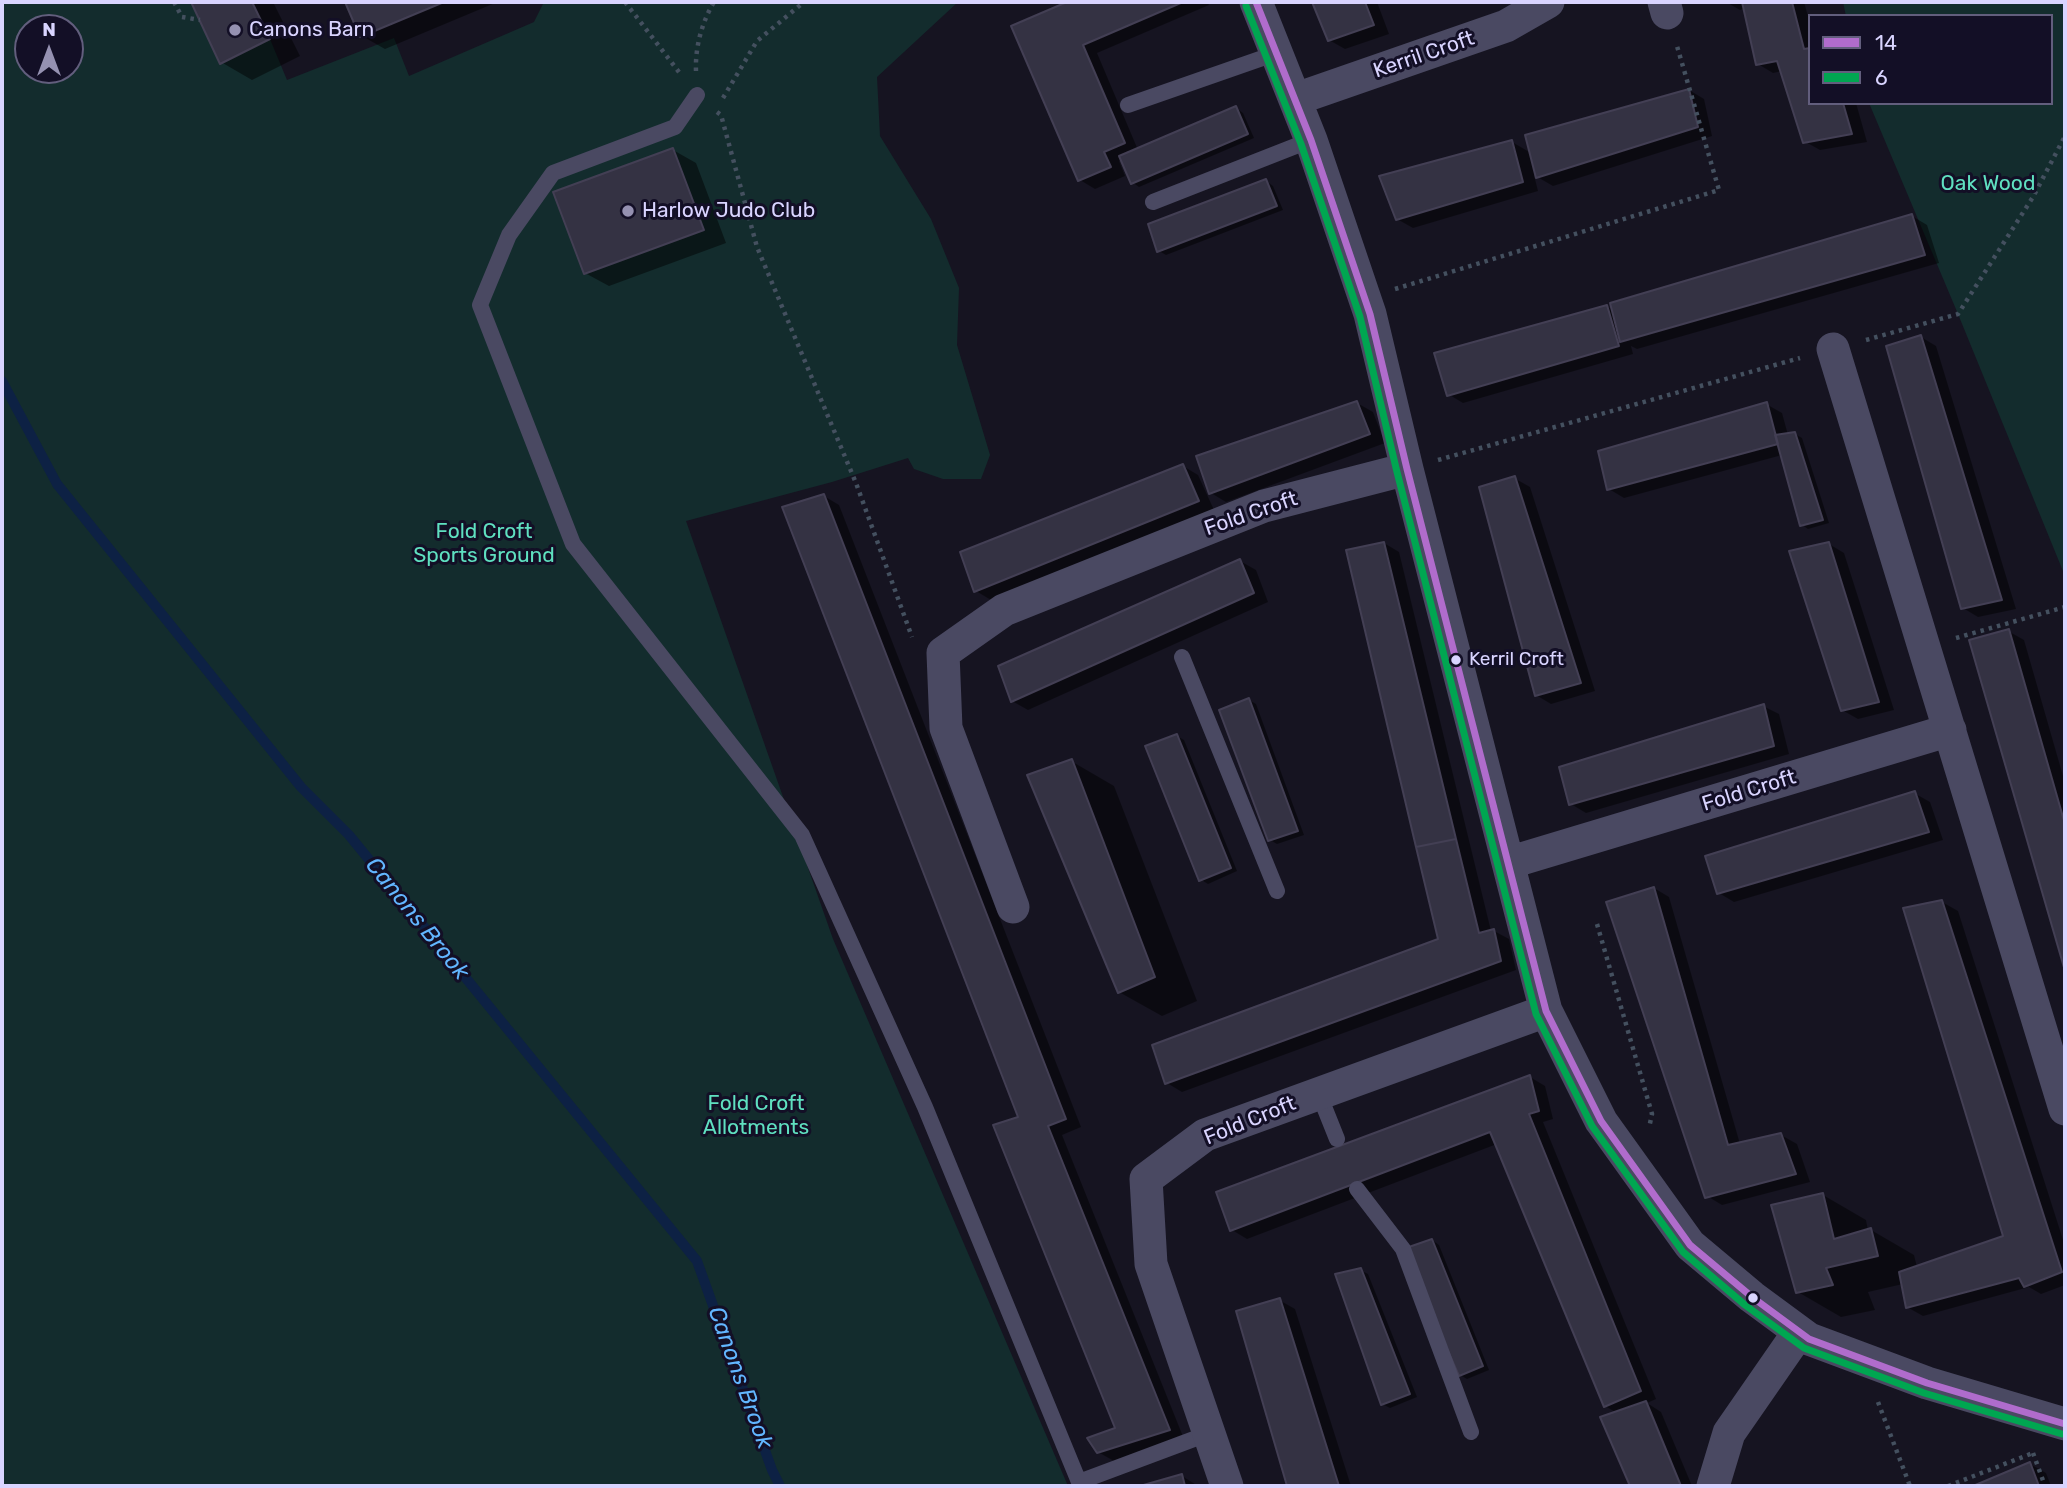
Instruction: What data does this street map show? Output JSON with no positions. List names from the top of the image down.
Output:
{
  "streets": {
    "street": ["Kerril Croft", "Fold Croft"]
  },
  "water": ["Canons Brook"],
  "parks": ["Oak Wood", "Fold Croft Sports Ground", "Fold Croft Allotments"],
  "places": ["Canons Barn", "Harlow Judo Club", "Kerril Croft"],
  "lines": ["transit line 14", "transit line 6"],
  "legend": ["14", "6"],
  "north": "top"
}
